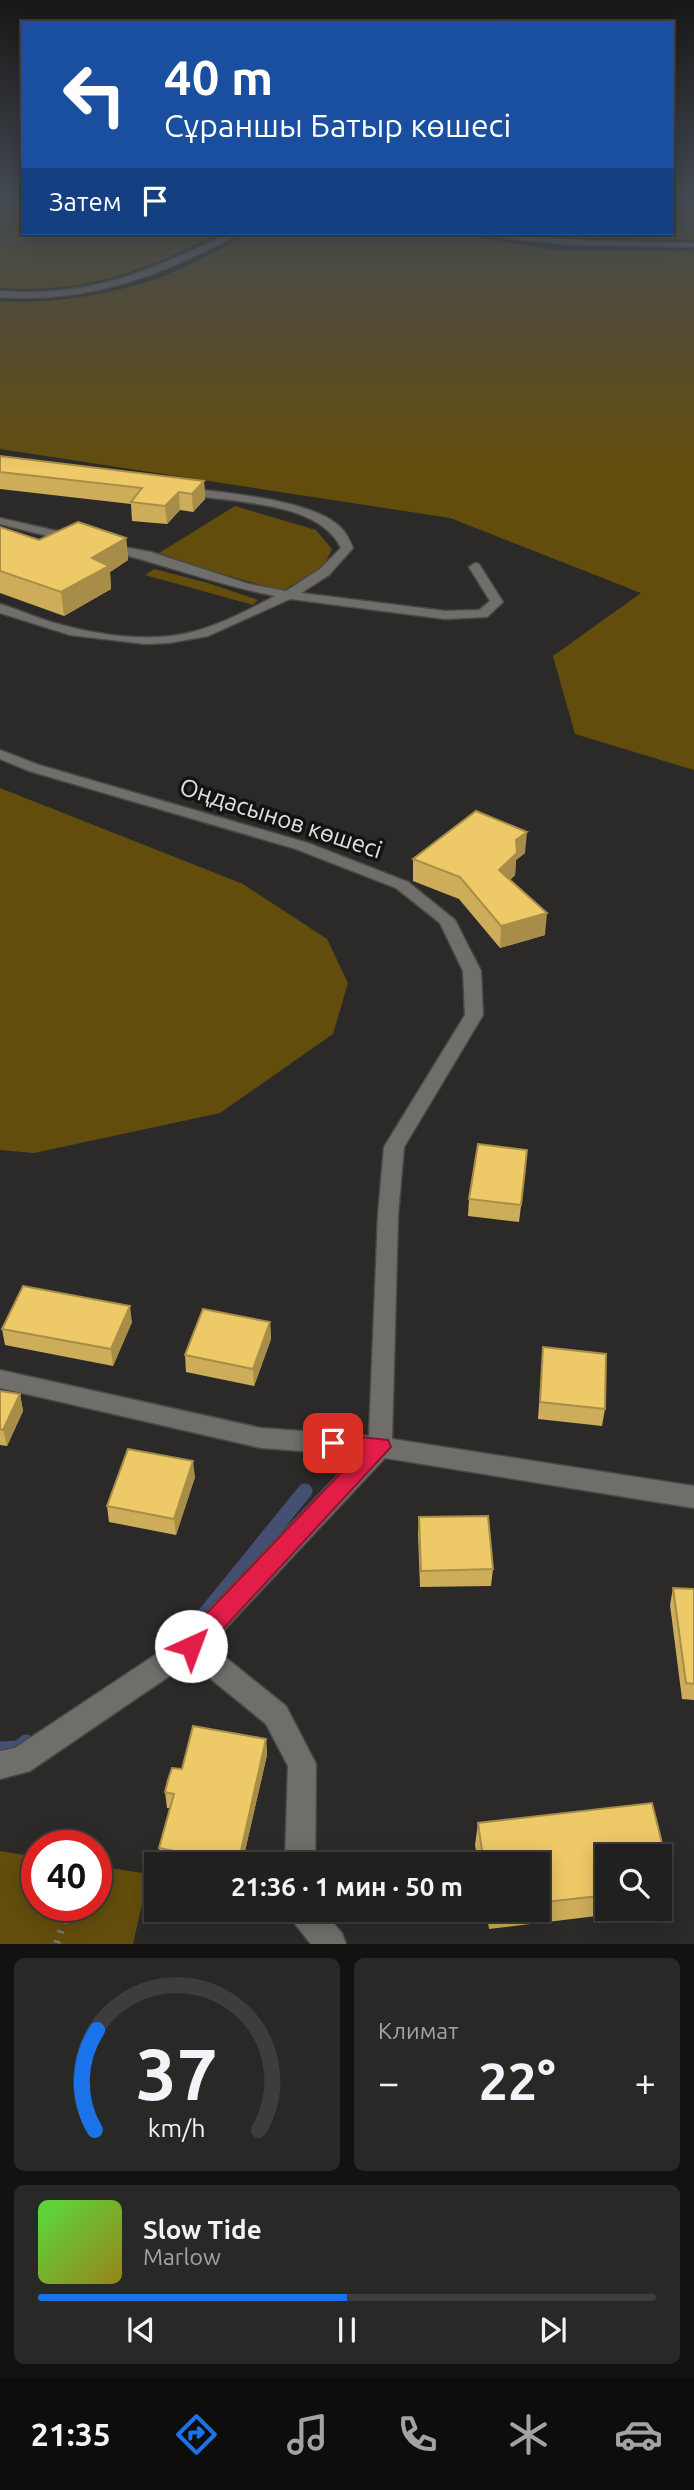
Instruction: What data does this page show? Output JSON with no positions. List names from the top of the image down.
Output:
{
  "streets": {
    "street": ["Оңдасынов көшесі"]
  },
  "page": {
    "turn": ["40 m", "Сұраншы Батыр көшесі"],
    "then": "Затем",
    "limit": "40",
    "trip": "21:36 · 1 мин · 50 m",
    "tile": "Климат",
    "heat": ["−", "22°", "+"],
    "song": ["Slow Tide", "Marlow"],
    "tabs": "21:35",
    "gauge": ["37", "km/h"]
  }
}
